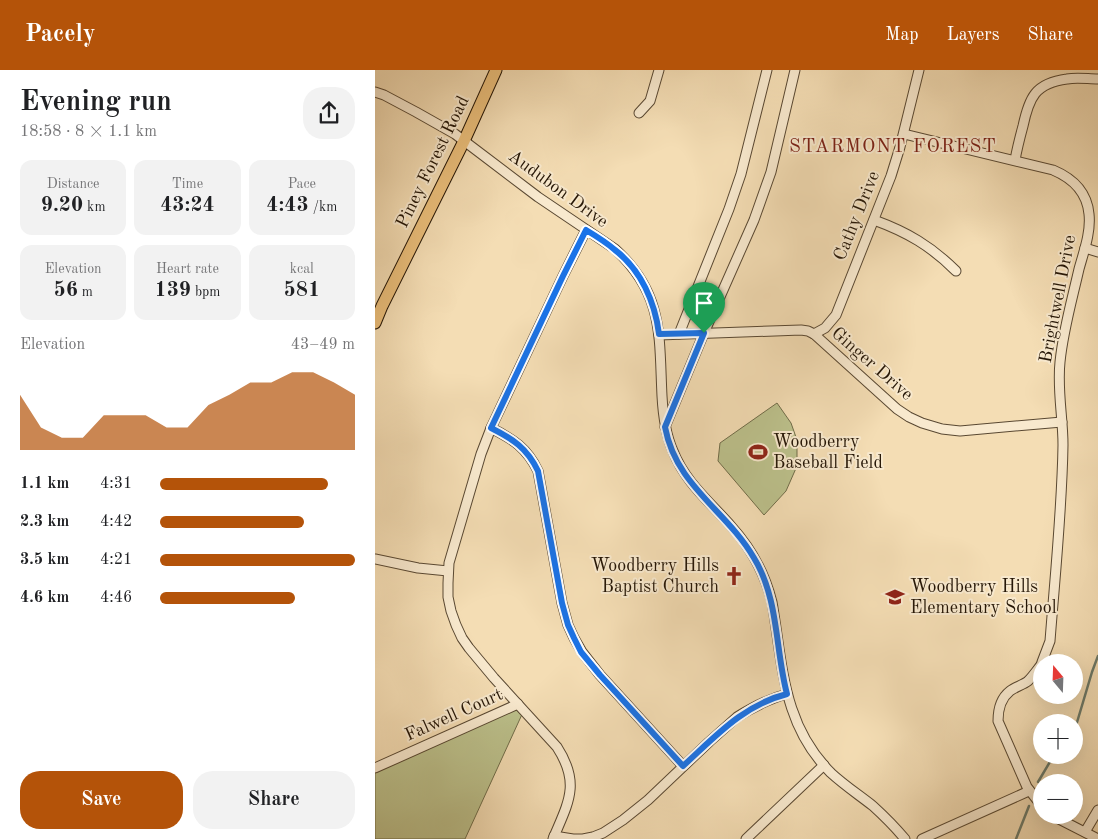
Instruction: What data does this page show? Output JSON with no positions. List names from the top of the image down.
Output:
{
  "streets": {
    "main road": ["Piney Forest Road"],
    "street": [
      "Audubon Drive",
      "Cathy Drive",
      "Brightwell Drive",
      "Ginger Drive",
      "Falwell Court"
    ]
  },
  "crossings": [
    ["Piney Forest Road", "Audubon Drive"],
    ["Audubon Drive", "Ginger Drive"],
    ["Cathy Drive", "Brightwell Drive"],
    ["Cathy Drive", "Ginger Drive"],
    ["Brightwell Drive", "Ginger Drive"]
  ],
  "districts": ["STARMONT FOREST"],
  "places": {
    "sports": ["Woodberry Baseball Field"],
    "church": ["Woodberry Hills Baptist Church"],
    "school or university": ["Woodberry Hills Elementary School"]
  },
  "north": "top",
  "page": {
    "header": "Pacely",
    "nav": ["Map", "Layers", "Share"],
    "heading": ["Evening run", "18:58 · 8 × 1.1 km"],
    "stats": [
      ["Distance", "9.20 km"],
      ["Time", "43:24"],
      ["Pace", "4:43 /km"],
      ["Elevation", "56 m"],
      ["Heart rate", "139 bpm"],
      ["kcal", "581"]
    ],
    "chart": ["Elevation", "43–49 m"],
    "list": [
      {
        "name": "1.1 km",
        "note": "4:31"
      },
      {
        "name": "2.3 km",
        "note": "4:42"
      },
      {
        "name": "3.5 km",
        "note": "4:21"
      },
      {
        "name": "4.6 km",
        "note": "4:46"
      }
    ],
    "map_buttons": ["+", "−"],
    "buttons": ["Save", "Share"]
  }
}
